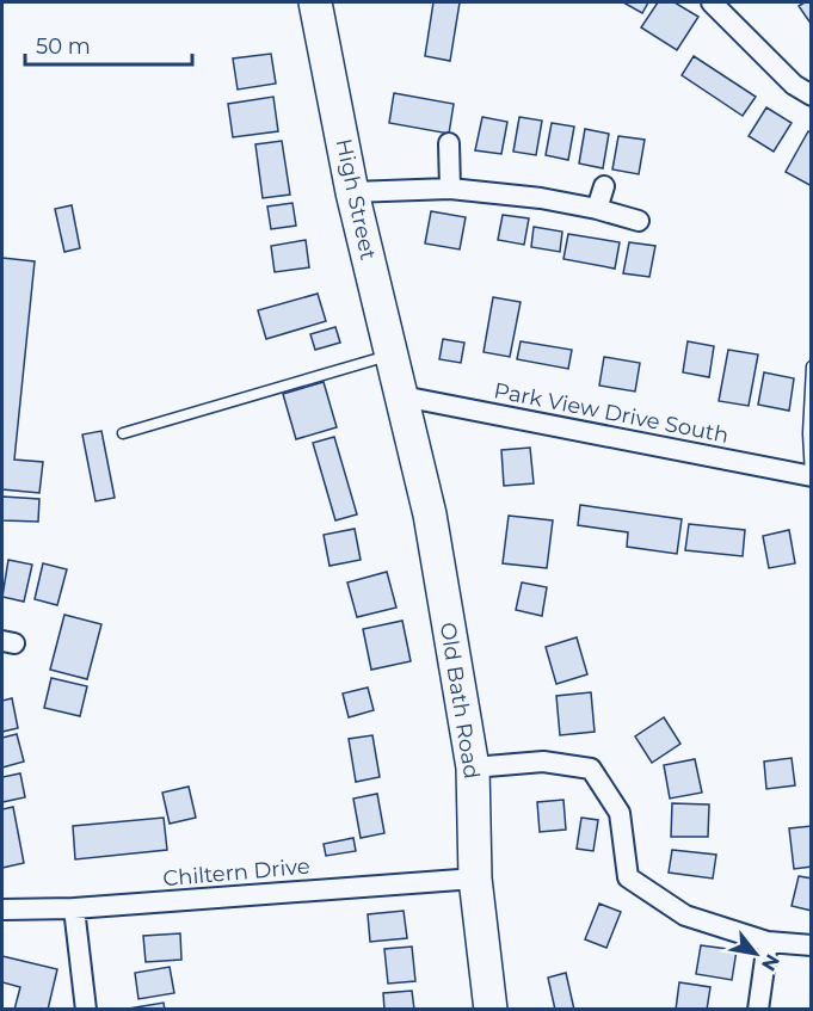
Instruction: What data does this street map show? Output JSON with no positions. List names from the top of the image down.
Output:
{
  "streets": {
    "main road": ["High Street", "Old Bath Road"],
    "street": ["Park View Drive South", "Chiltern Drive"]
  },
  "crossings": [
    ["High Street", "Park View Drive South"],
    ["High Street", "Old Bath Road"],
    ["Park View Drive South", "Old Bath Road"],
    ["Old Bath Road", "Chiltern Drive"]
  ],
  "scale_bar": "50 m",
  "north": "bottom right"
}
